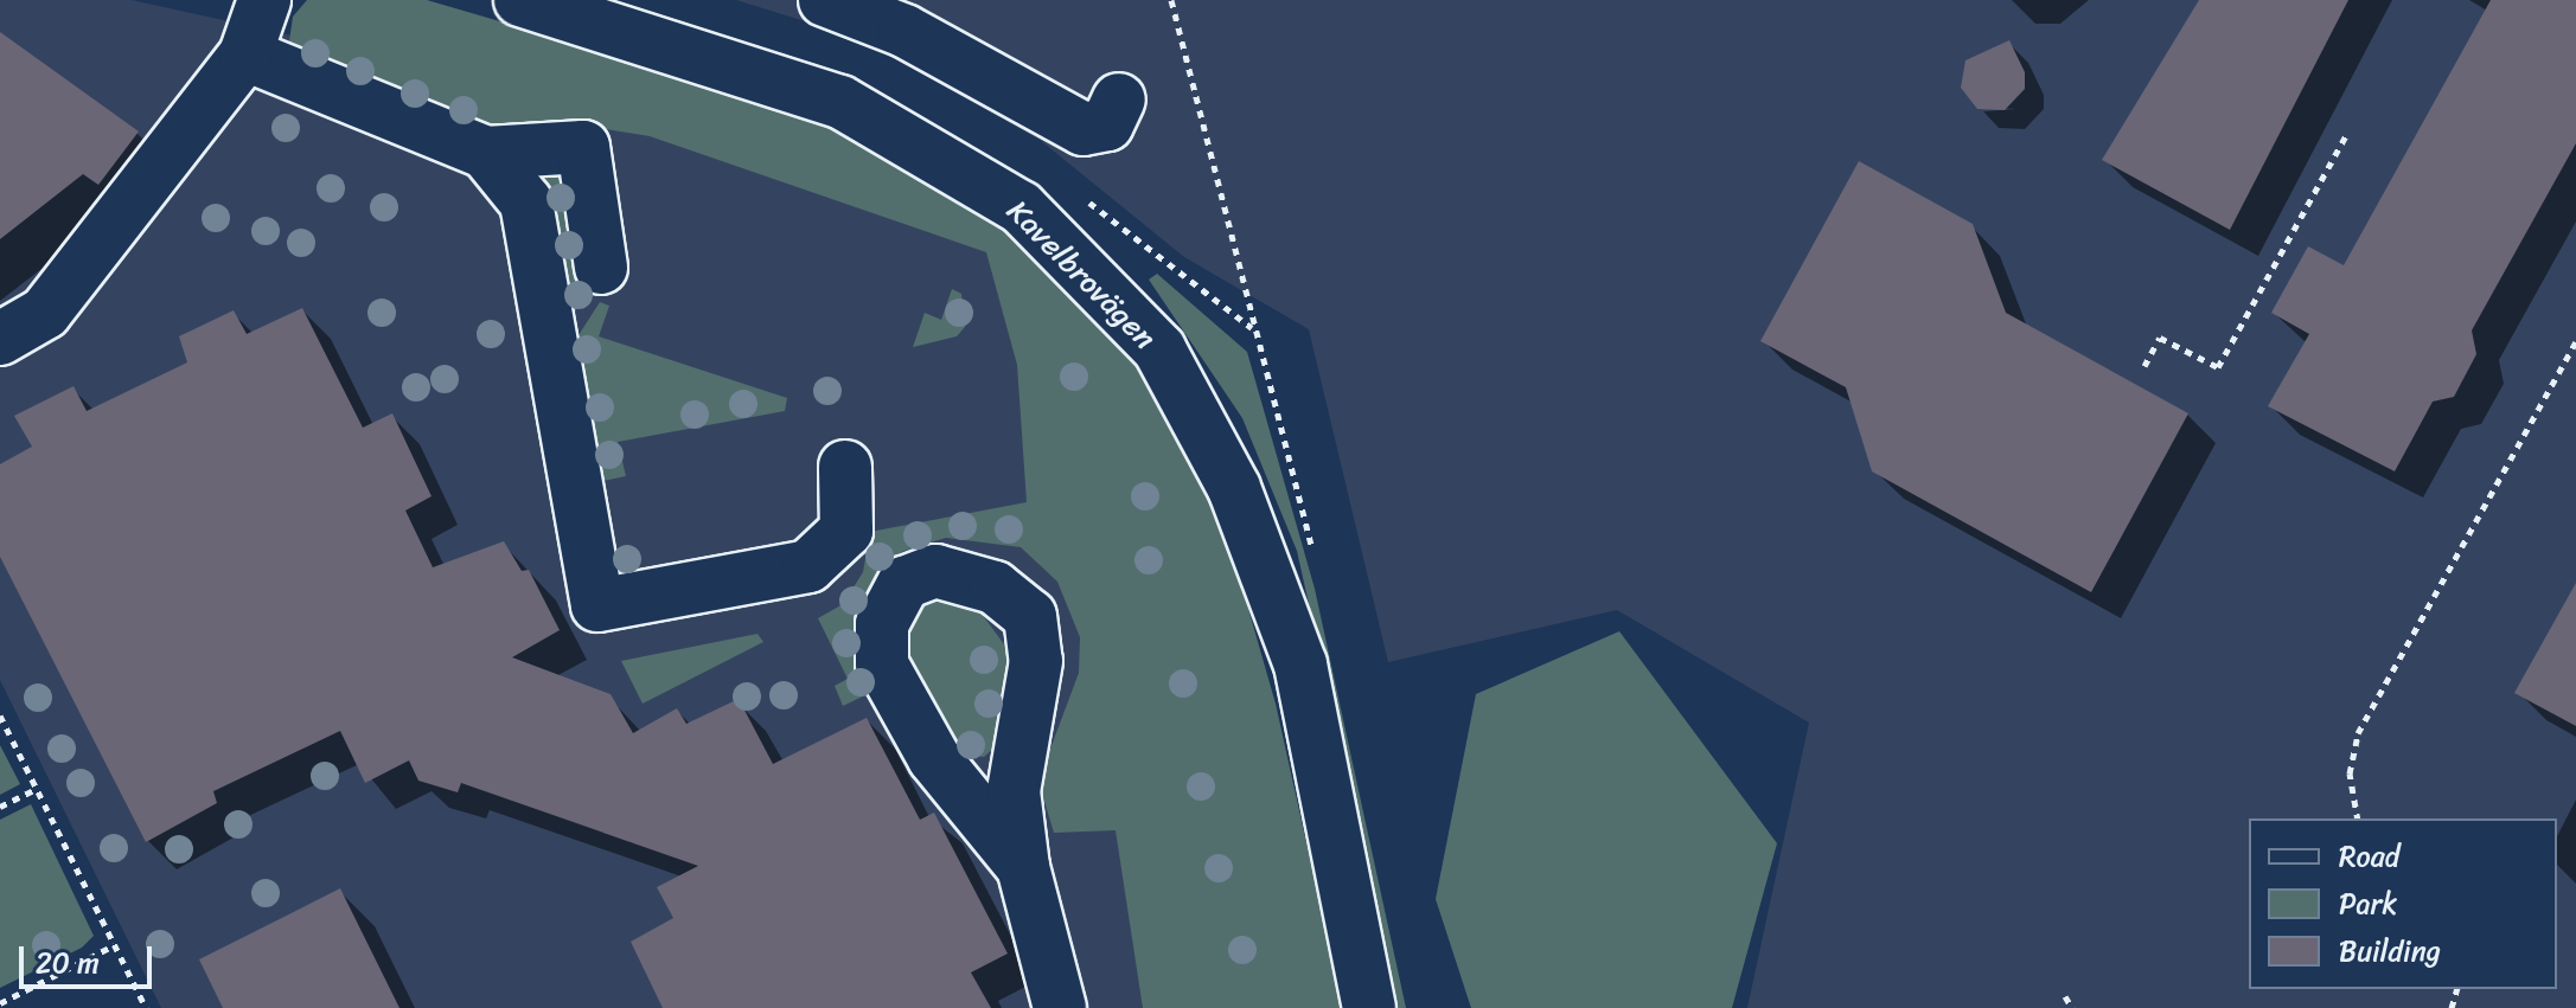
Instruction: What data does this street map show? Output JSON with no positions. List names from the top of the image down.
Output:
{
  "streets": {
    "main road": ["Kavelbrovägen"]
  },
  "legend": ["Road", "Park", "Building"],
  "scale_bar": "20 m"
}
